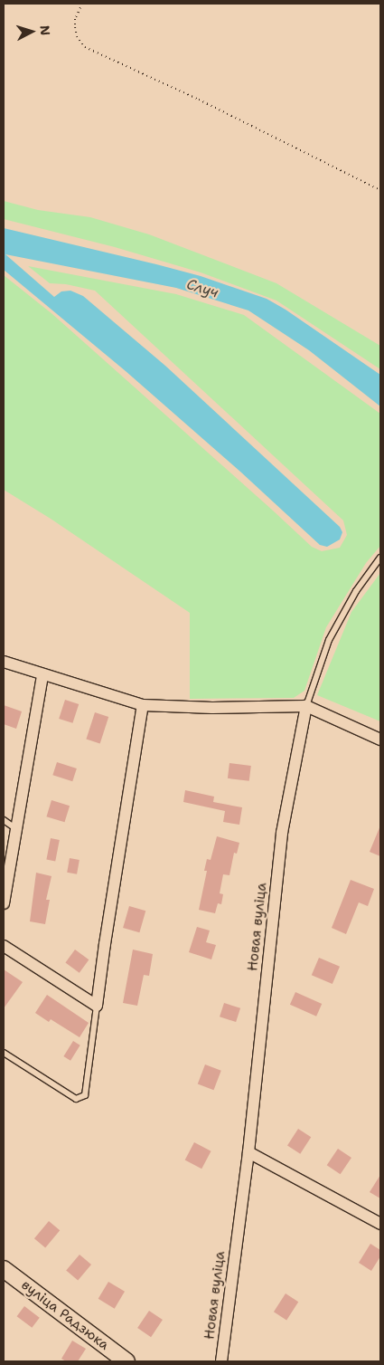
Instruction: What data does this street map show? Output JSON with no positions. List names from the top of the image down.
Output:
{
  "streets": {
    "main road": ["вуліца Радзюка"],
    "street": ["Новая вуліца"]
  },
  "water": ["Случ"],
  "north": "right"
}
